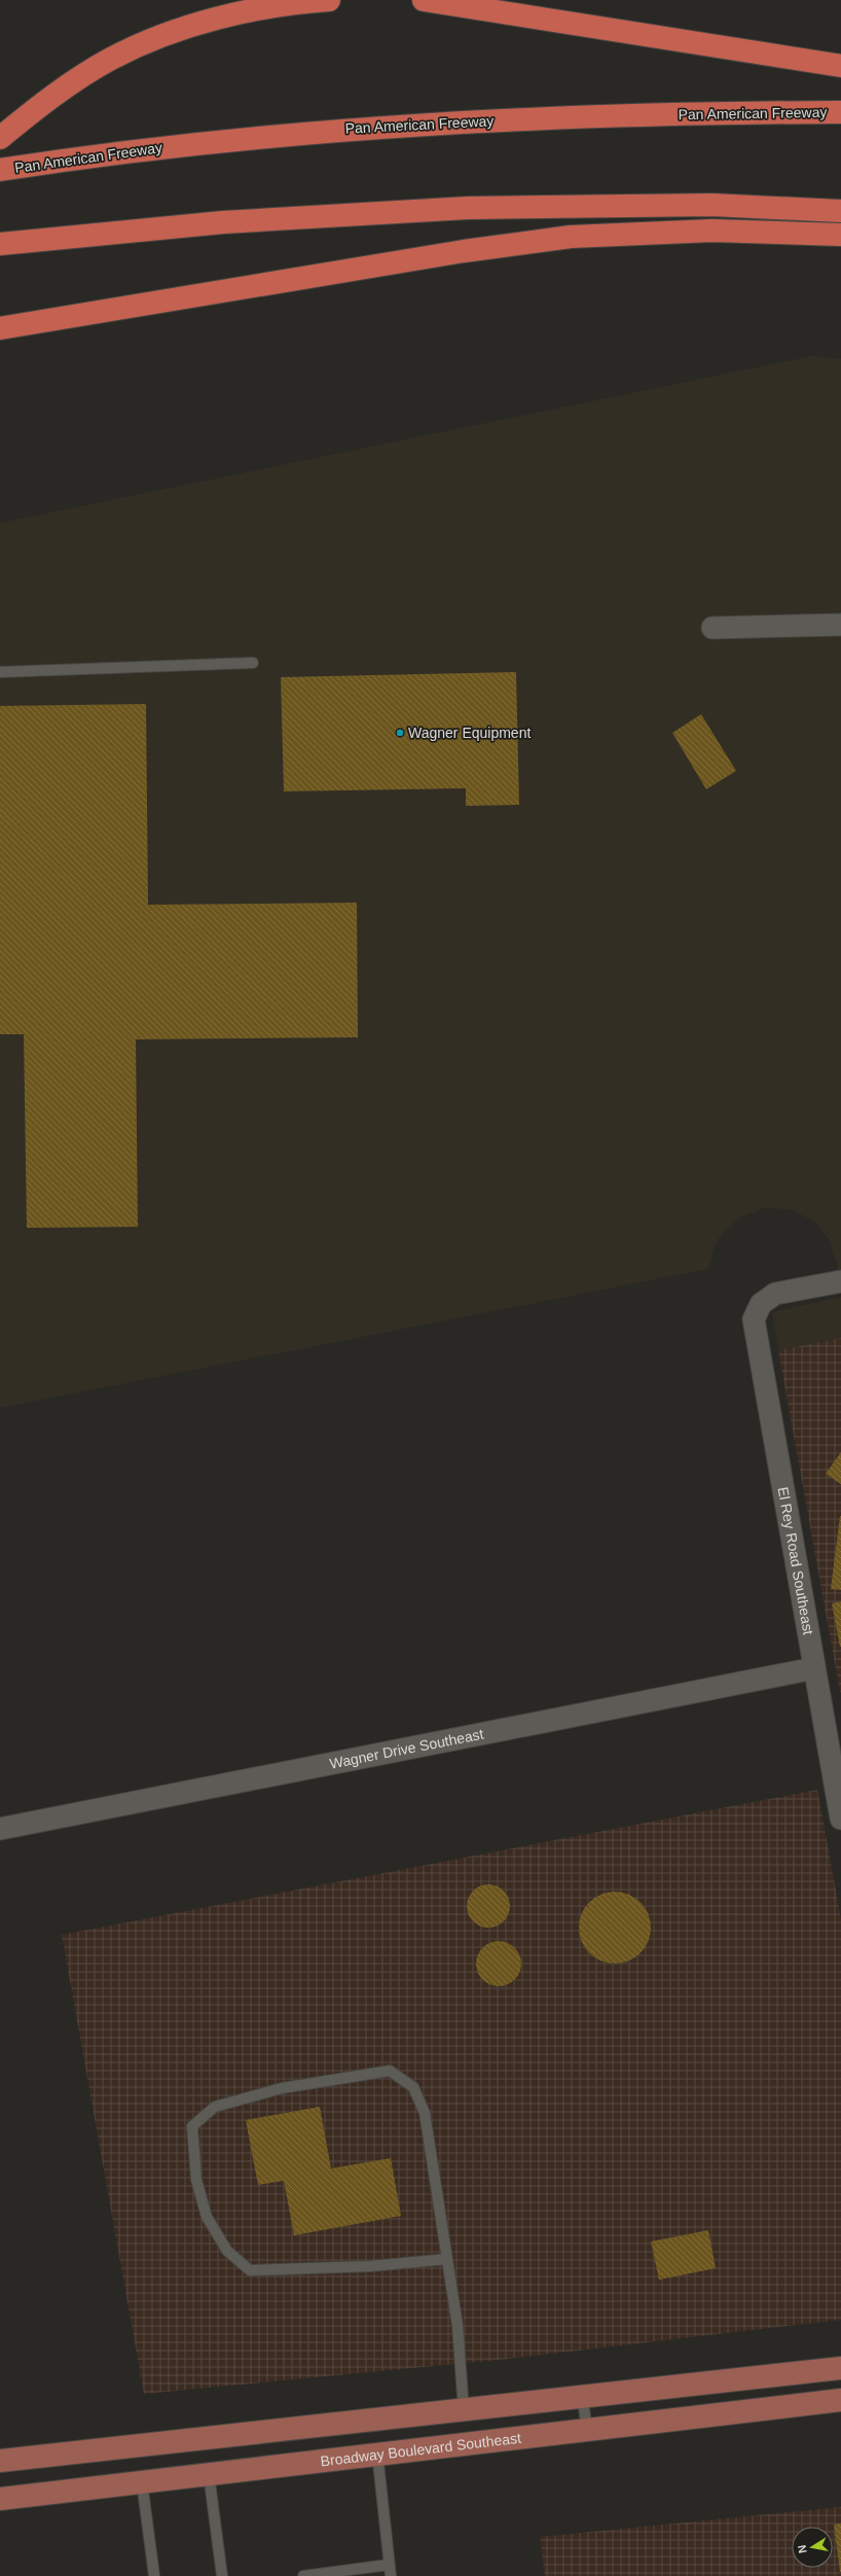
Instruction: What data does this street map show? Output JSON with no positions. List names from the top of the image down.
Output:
{
  "streets": {
    "highway": ["Pan American Freeway"],
    "main road": ["Broadway Boulevard Southeast"],
    "street": ["El Rey Road Southeast", "Wagner Drive Southeast"]
  },
  "crossings": [
    ["El Rey Road Southeast", "Wagner Drive Southeast"]
  ],
  "places": ["Wagner Equipment"],
  "north": "left"
}
